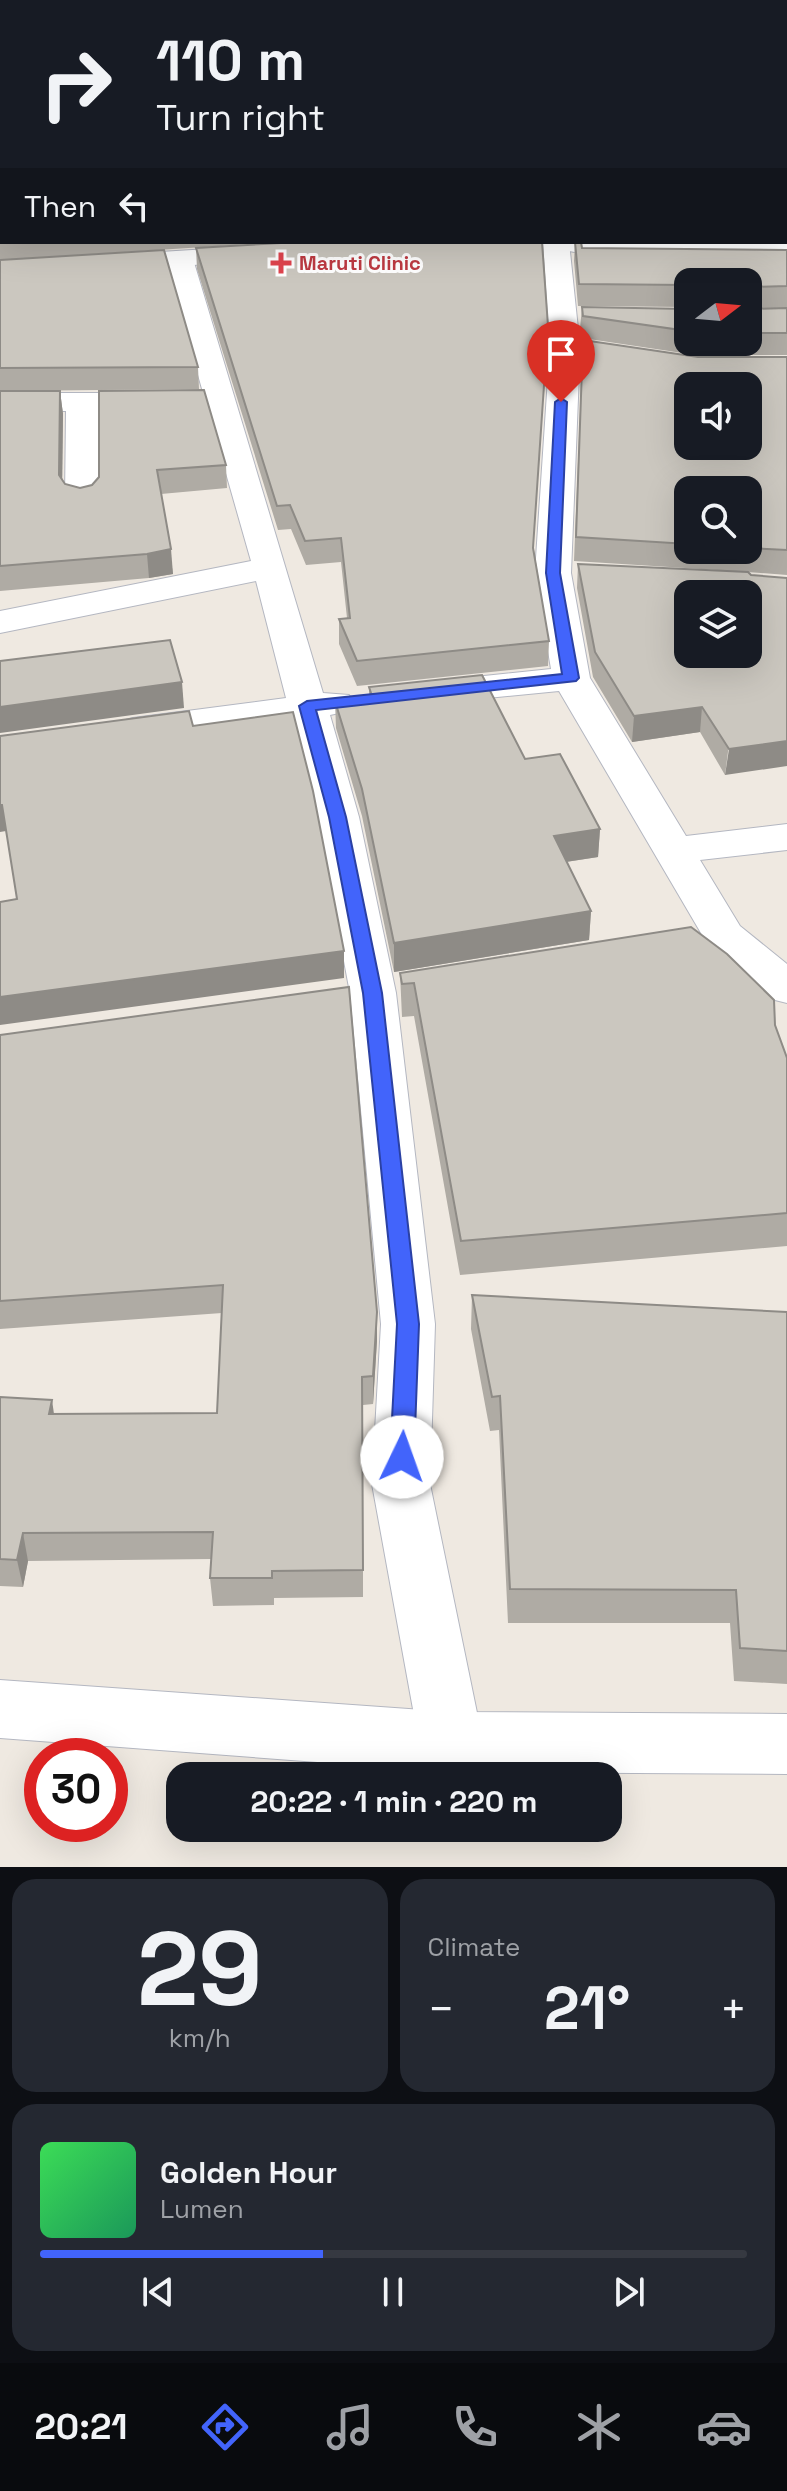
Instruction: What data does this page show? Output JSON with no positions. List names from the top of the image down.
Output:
{
  "places": {
    "health": ["Maruti Clinic"]
  },
  "north": "right",
  "page": {
    "turn": ["110 m", "Turn right"],
    "then": "Then",
    "limit": "30",
    "trip": "20:22 · 1 min · 220 m",
    "tile": [
      ["29", "km/h"],
      "Climate"
    ],
    "heat": ["−", "21°", "+"],
    "song": ["Golden Hour", "Lumen"],
    "tabs": "20:21"
  }
}
